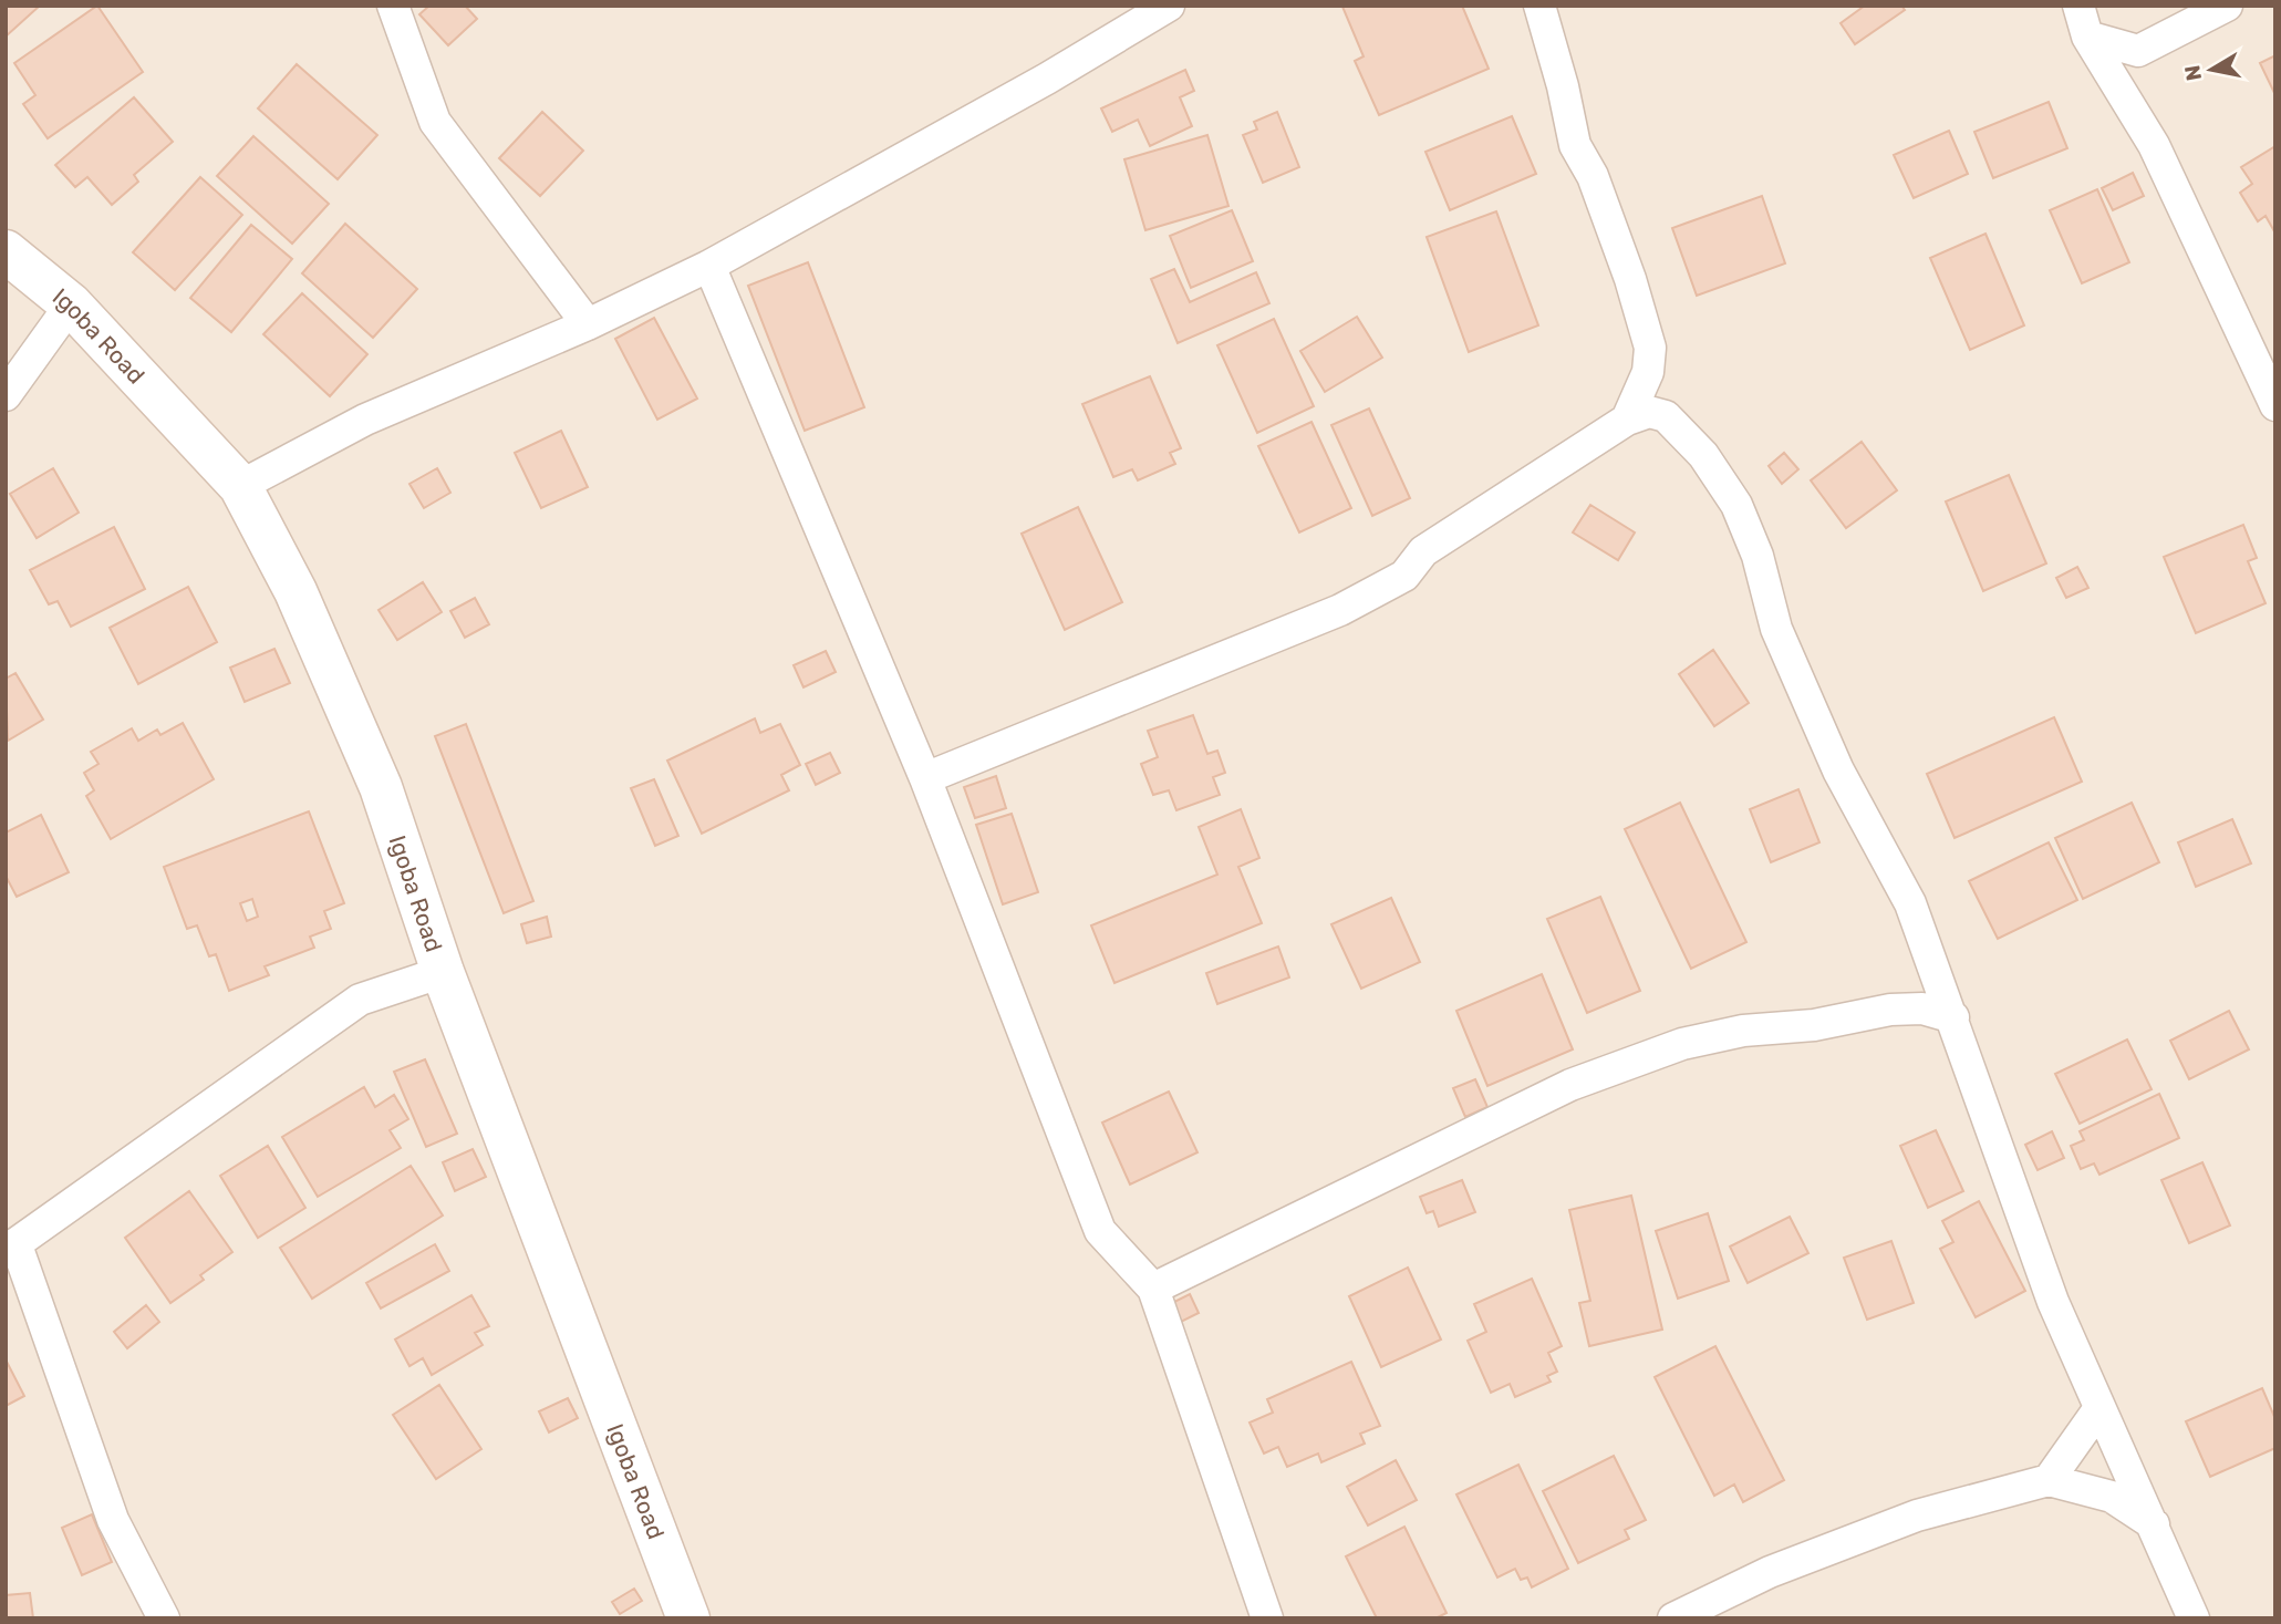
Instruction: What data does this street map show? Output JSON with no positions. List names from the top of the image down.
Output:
{
  "streets": {
    "street": ["Igoba Road"]
  },
  "north": "left"
}
